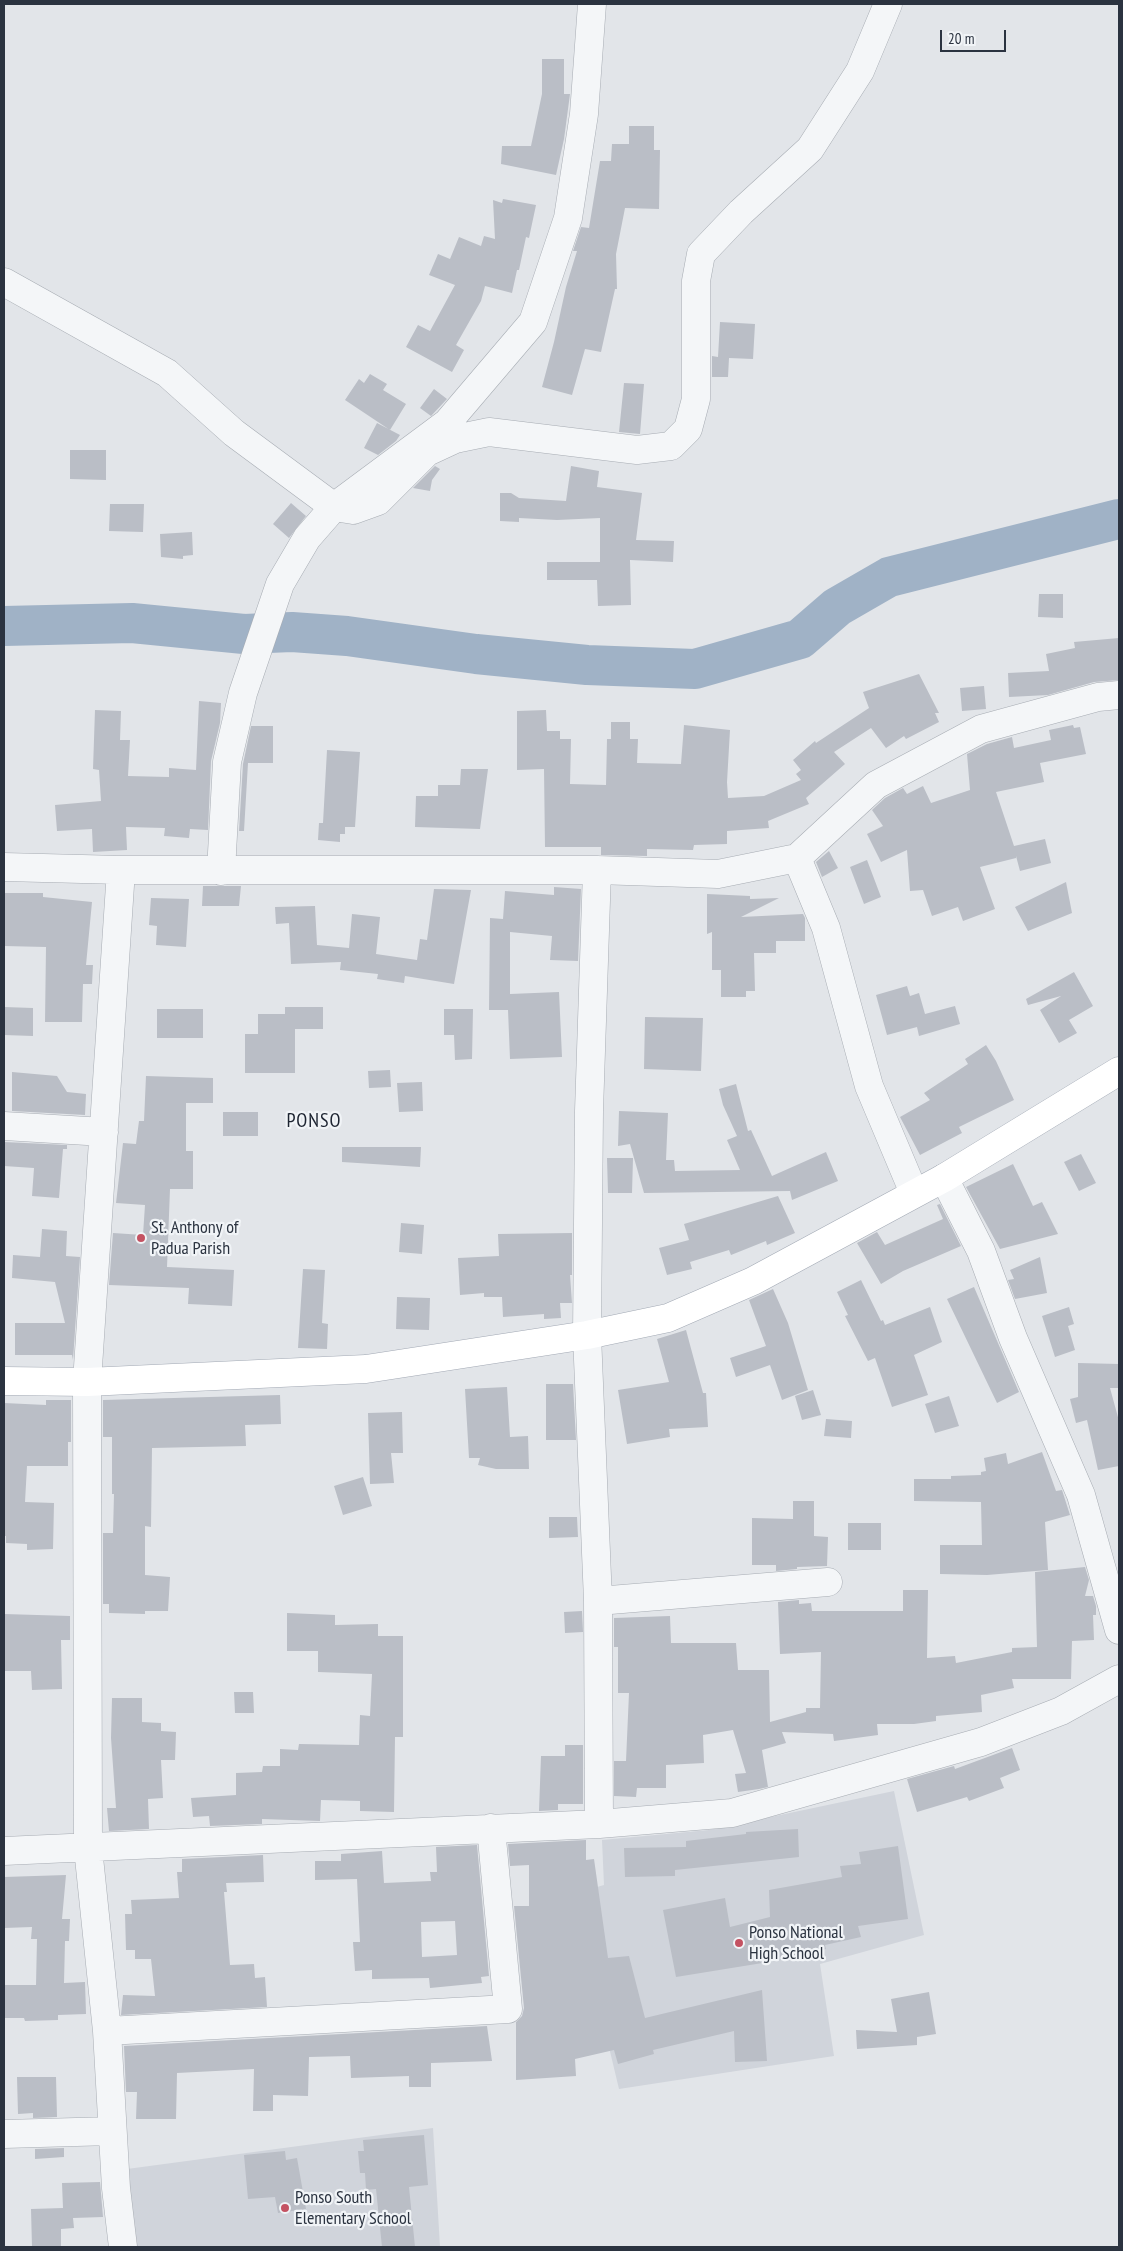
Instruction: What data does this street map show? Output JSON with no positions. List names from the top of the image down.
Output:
{
  "districts": ["PONSO"],
  "places": ["St. Anthony of Padua Parish", "Ponso National High School", "Ponso South Elementary School"],
  "scale_bar": "20 m"
}
